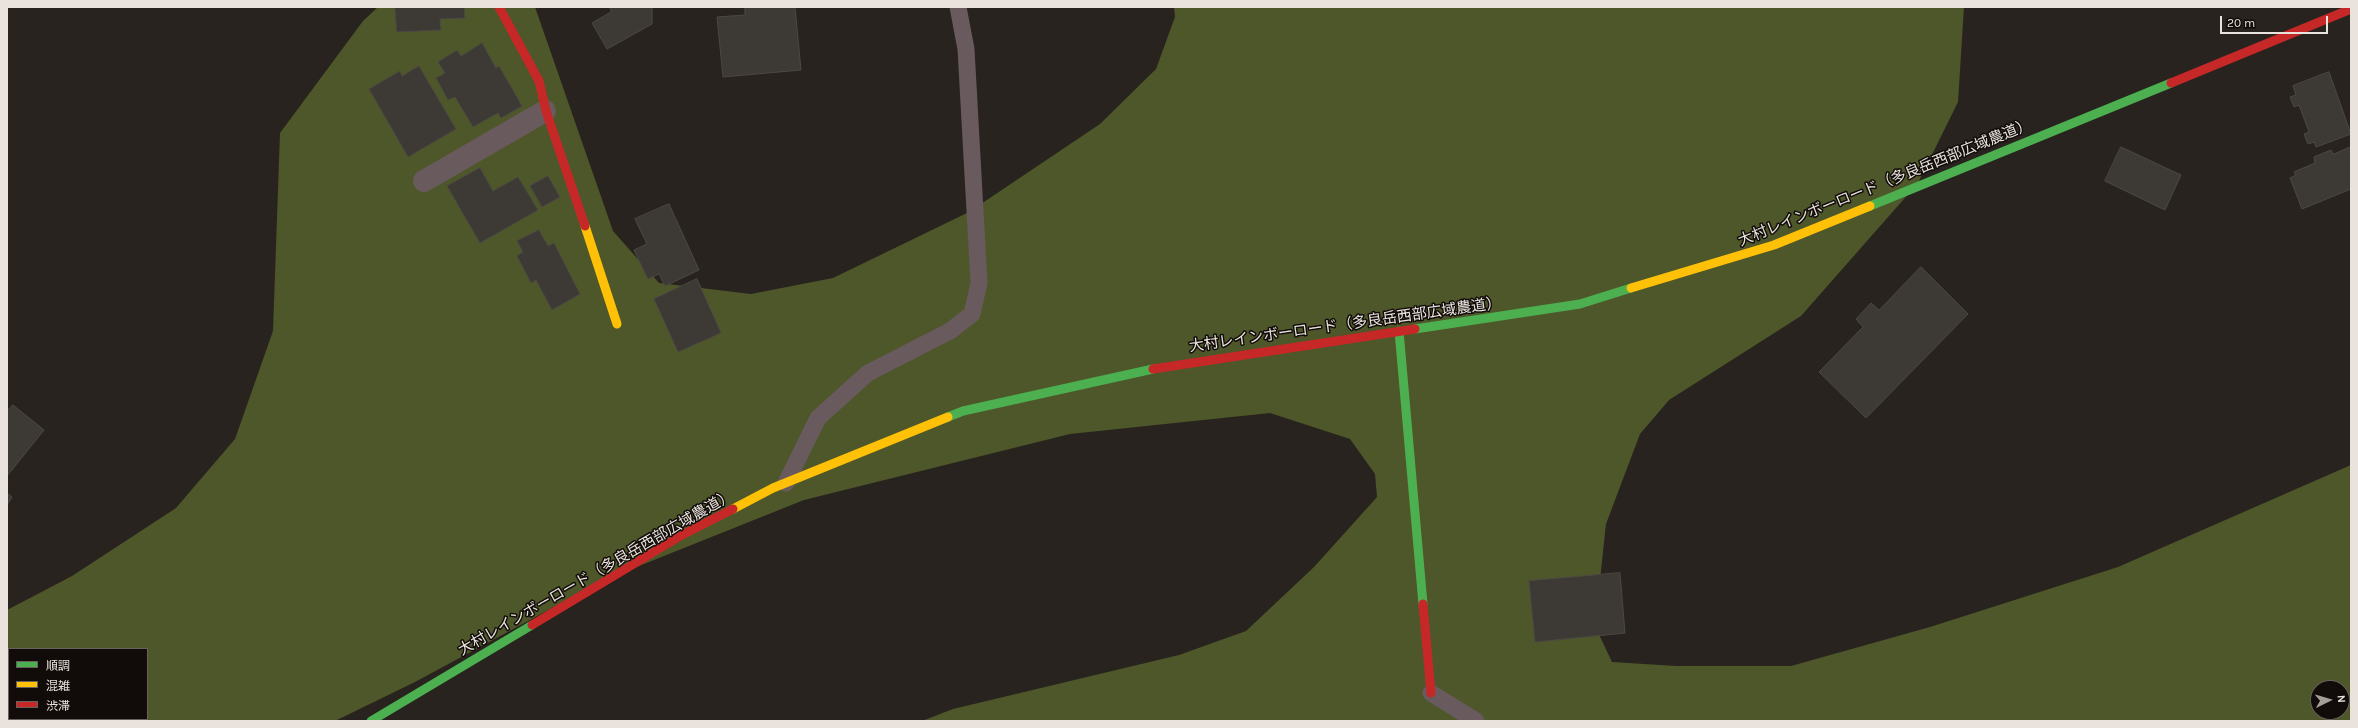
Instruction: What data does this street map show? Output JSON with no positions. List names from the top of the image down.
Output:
{
  "streets": {
    "street": ["大村レインボーロード（多良岳西部広域農道）"]
  },
  "legend": ["順調", "混雑", "渋滞"],
  "scale_bar": "20 m",
  "north": "right"
}
